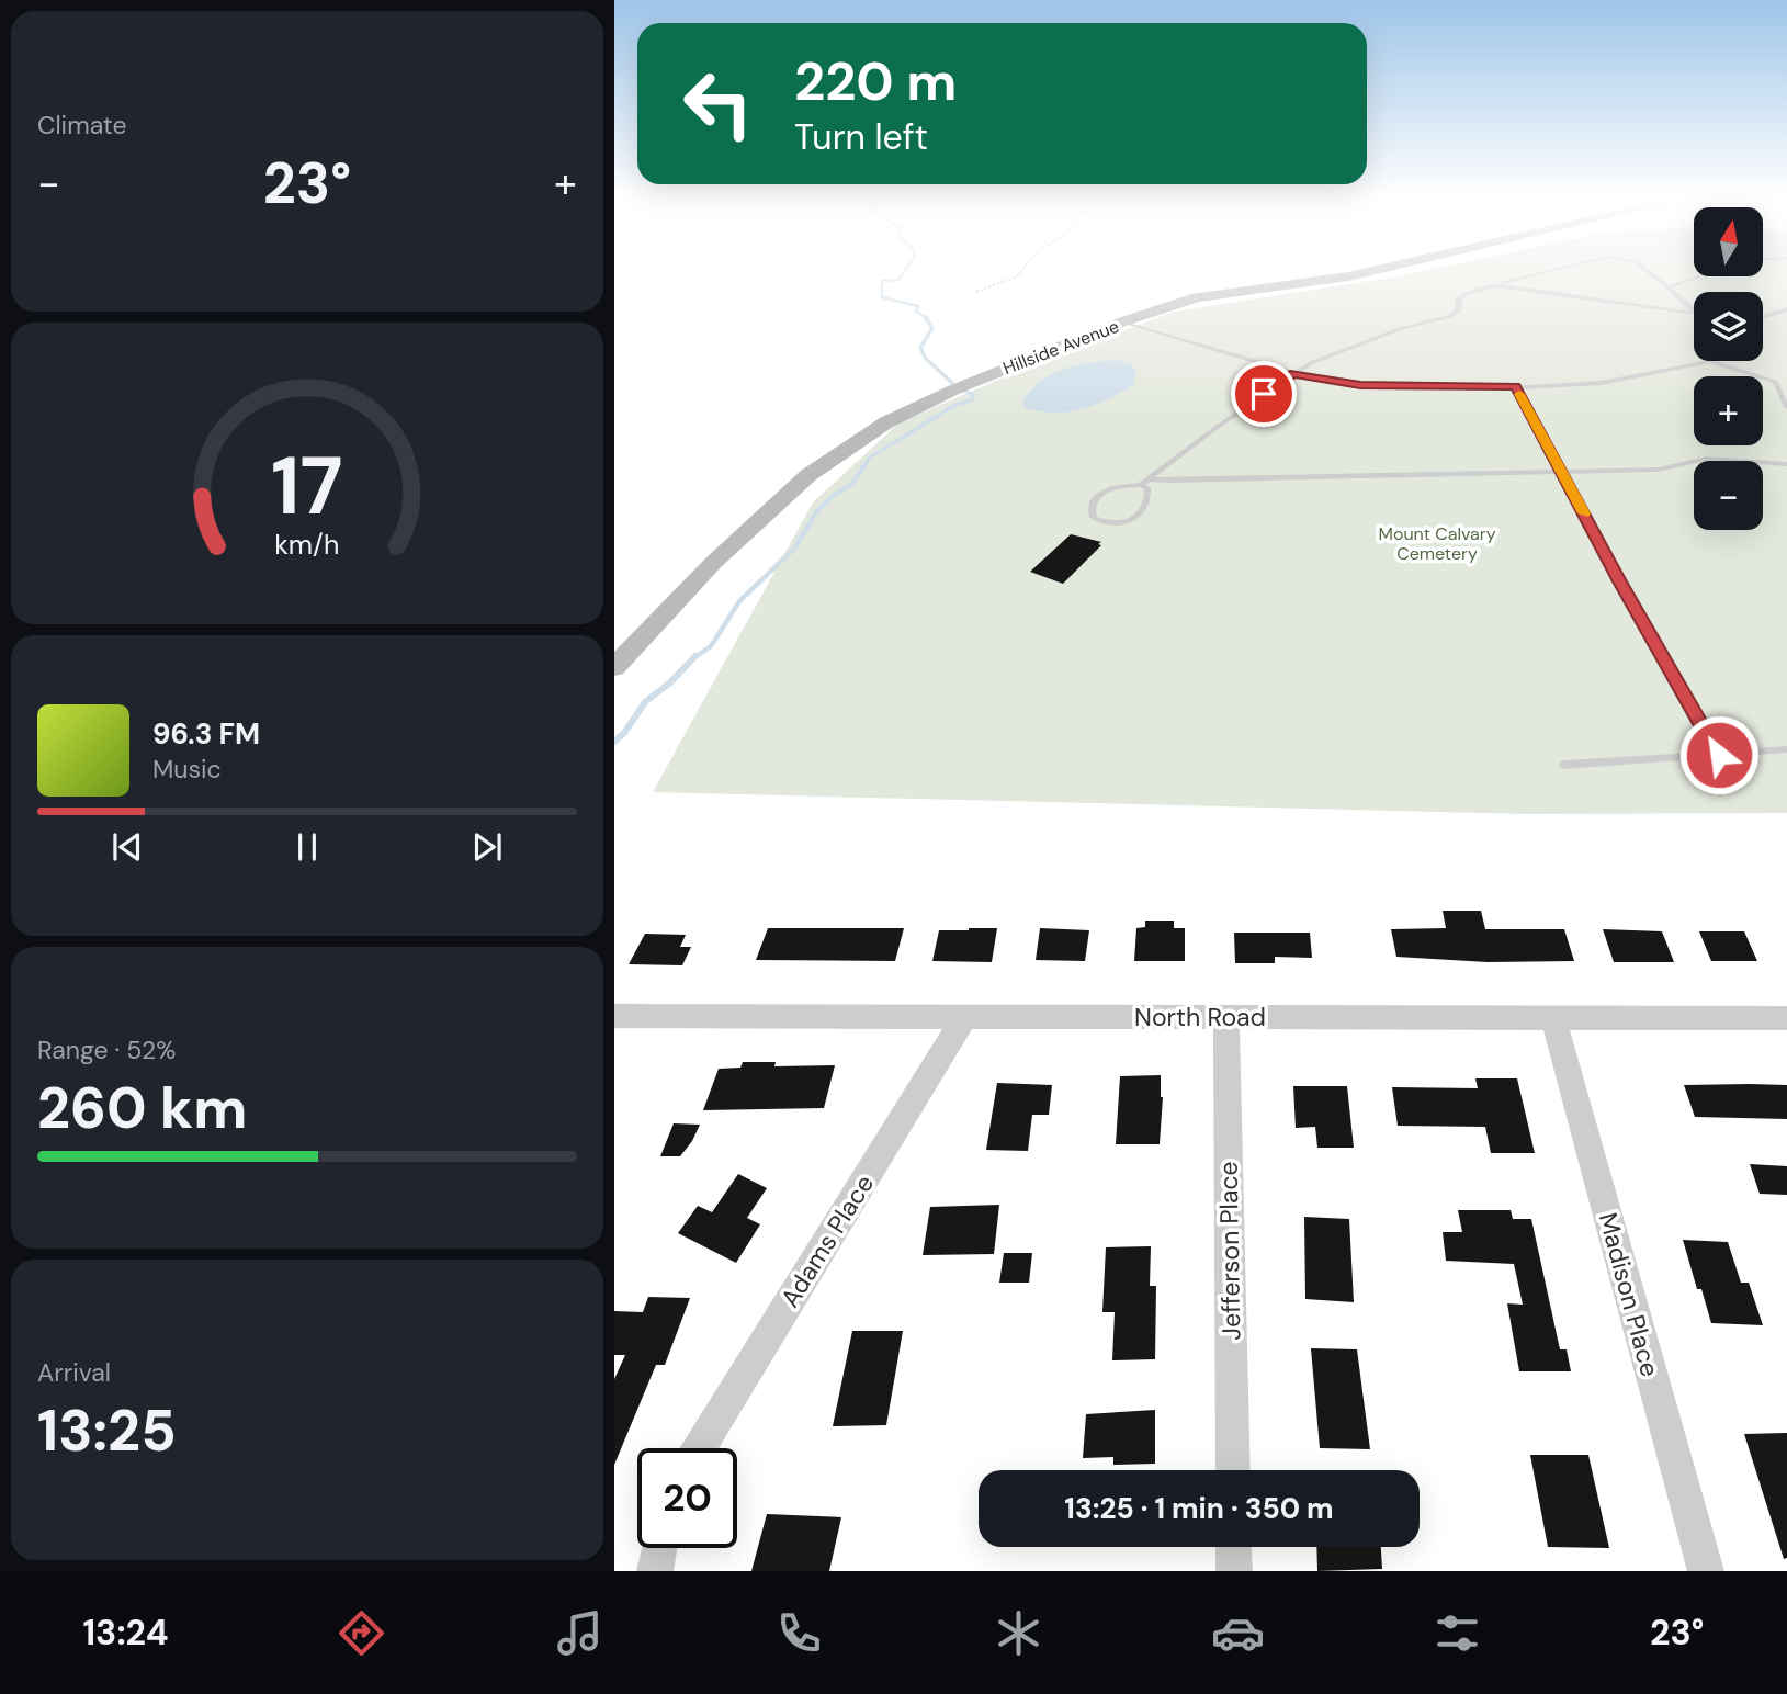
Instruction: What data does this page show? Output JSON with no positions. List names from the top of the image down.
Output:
{
  "streets": {
    "main road": ["Hillside Avenue"],
    "street": [
      "North Road",
      "Adams Place",
      "Jefferson Place",
      "Madison Place"
    ]
  },
  "crossings": [
    ["North Road", "Adams Place"],
    ["North Road", "Jefferson Place"],
    ["North Road", "Madison Place"]
  ],
  "parks": ["Mount Calvary Cemetery"],
  "north": "top",
  "page": {
    "tile": [
      "Climate",
      ["Range · 52%", "260 km"],
      ["Arrival", "13:25"]
    ],
    "turn": ["220 m", "Turn left"],
    "heat": ["−", "23°", "+"],
    "map_buttons": ["+", "−"],
    "song": ["96.3 FM", "Music"],
    "limit": "20",
    "trip": "13:25 · 1 min · 350 m",
    "tabs": ["13:24", "23°"],
    "gauge": ["17", "km/h"]
  }
}
